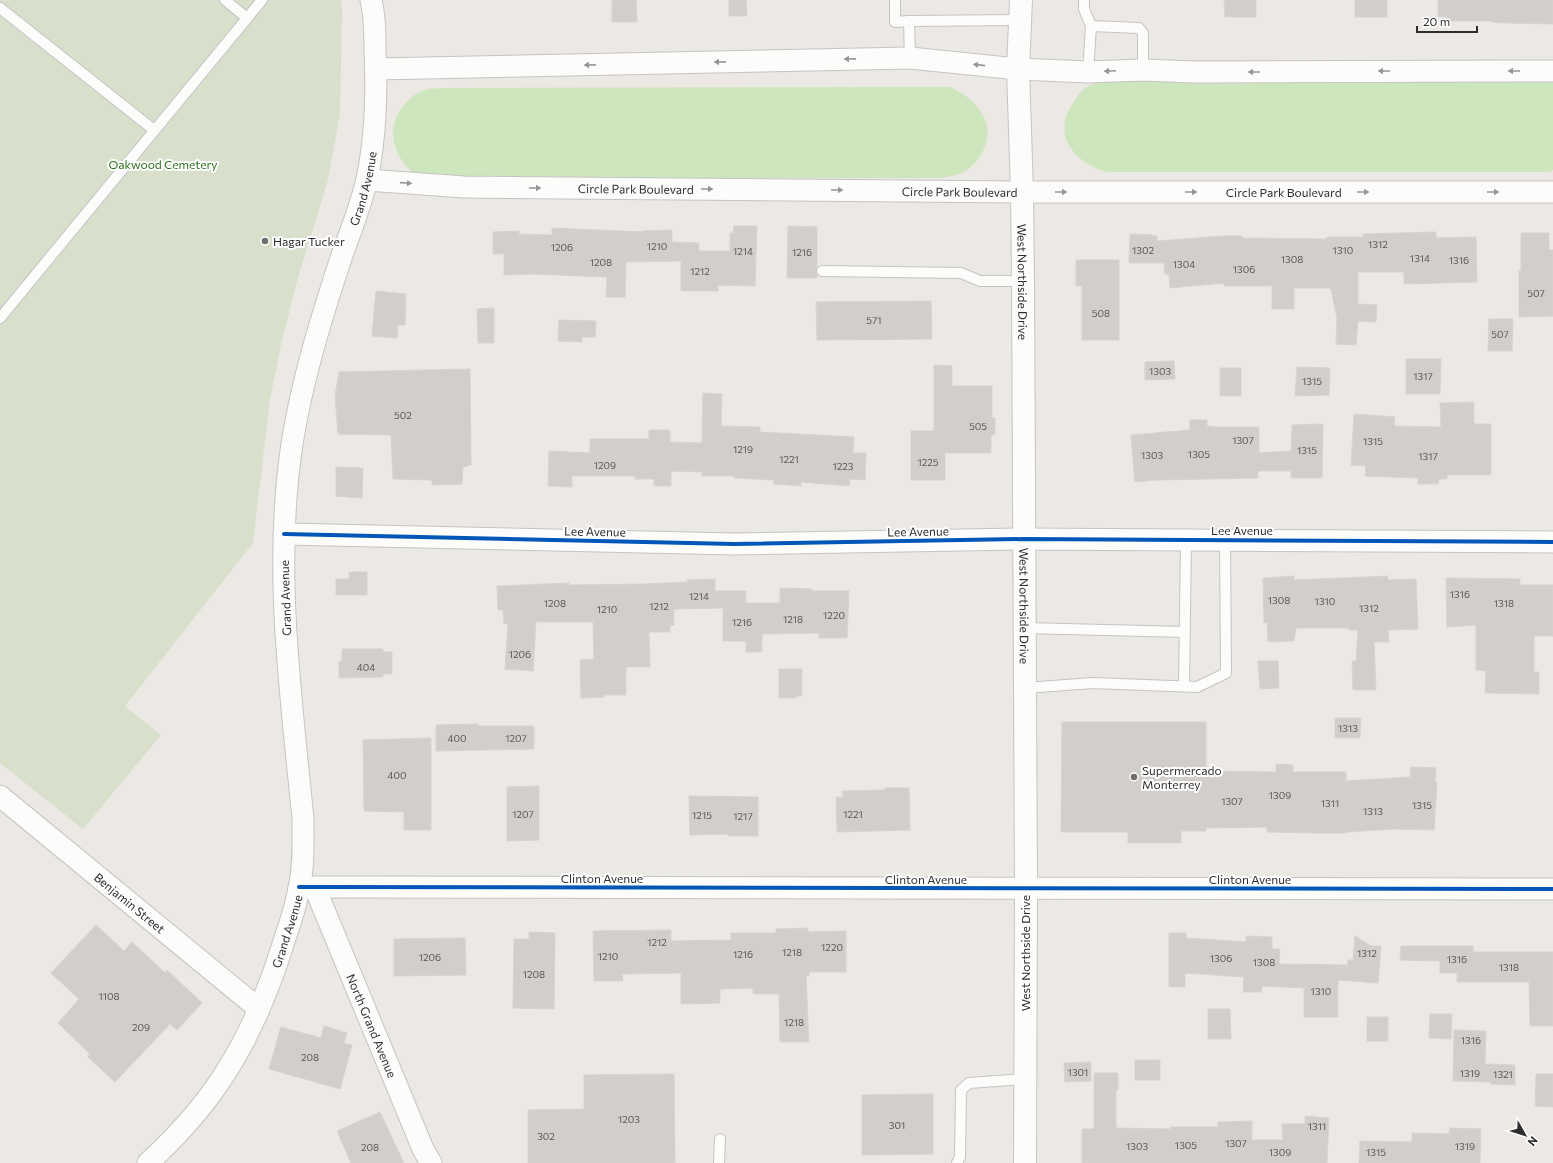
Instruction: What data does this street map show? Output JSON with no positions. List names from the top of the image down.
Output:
{
  "streets": {
    "main road": ["West Northside Drive"],
    "street": [
      "Grand Avenue",
      "Circle Park Boulevard",
      "Lee Avenue",
      "Clinton Avenue",
      "Benjamin Street",
      "North Grand Avenue"
    ]
  },
  "crossings": [
    ["Grand Avenue", "Circle Park Boulevard"],
    ["Grand Avenue", "Lee Avenue"],
    ["Grand Avenue", "Clinton Avenue"],
    ["Grand Avenue", "Benjamin Street"],
    ["Grand Avenue", "North Grand Avenue"],
    ["Circle Park Boulevard", "West Northside Drive"],
    ["West Northside Drive", "Lee Avenue"],
    ["West Northside Drive", "Clinton Avenue"],
    ["Clinton Avenue", "North Grand Avenue"]
  ],
  "parks": ["Oakwood Cemetery"],
  "places": ["Hagar Tucker", "Supermercado Monterrey"],
  "house_numbers": [
    "1312",
    "1210",
    "1206",
    "1302",
    "1310",
    "1214",
    "1216",
    "1314",
    "1308",
    "1316",
    "1208",
    "1304",
    "1306",
    "1212",
    "507",
    "508",
    "571",
    "507",
    "1303",
    "1317",
    "1315",
    "502",
    "505",
    "1307",
    "1315",
    "1219",
    "1315",
    "1305",
    "1303",
    "1317",
    "1221",
    "1225",
    "1209",
    "1223",
    "1316",
    "1214",
    "1308",
    "1310",
    "1208",
    "1318",
    "1212",
    "1312",
    "1210",
    "1220",
    "1218",
    "1216",
    "1206",
    "404",
    "1313",
    "400",
    "1207",
    "400",
    "1309",
    "1307",
    "1311",
    "1315",
    "1313",
    "1207",
    "1221",
    "1215",
    "1217",
    "1212",
    "1220",
    "1218",
    "1312",
    "1216",
    "1210",
    "1206",
    "1306",
    "1316",
    "1308",
    "1318",
    "1208",
    "1310",
    "1108",
    "1218",
    "209",
    "1316",
    "208",
    "1301",
    "1319",
    "1321",
    "1203",
    "301",
    "1311",
    "302",
    "1307",
    "1305",
    "1303",
    "1319",
    "208",
    "1309",
    "1315"
  ],
  "scale_bar": "20 m",
  "north": "bottom right"
}
